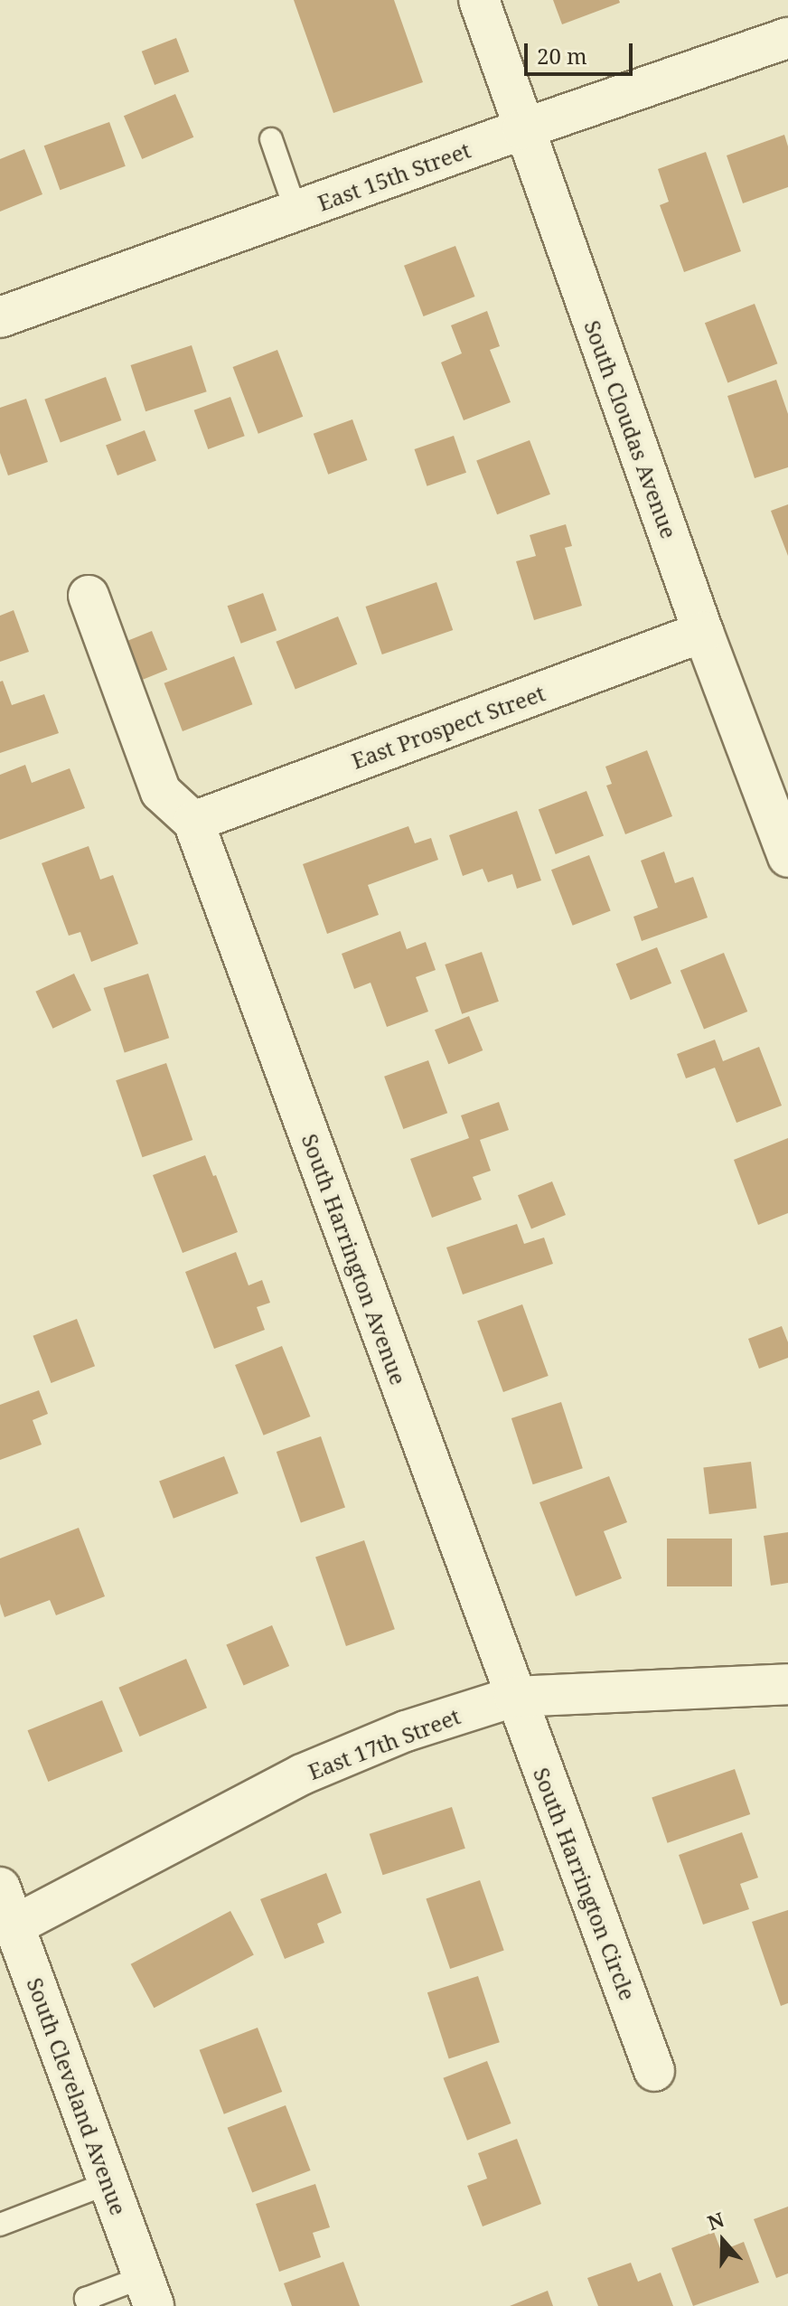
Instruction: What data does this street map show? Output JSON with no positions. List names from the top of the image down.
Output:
{
  "streets": {
    "street": [
      "East 15th Street",
      "South Cloudas Avenue",
      "East Prospect Street",
      "South Harrington Avenue",
      "East 17th Street",
      "South Harrington Circle",
      "South Cleveland Avenue"
    ]
  },
  "crossings": [
    ["East 15th Street", "South Cloudas Avenue"],
    ["South Cloudas Avenue", "East Prospect Street"],
    ["East Prospect Street", "South Harrington Avenue"],
    ["South Harrington Avenue", "East 17th Street"],
    ["South Harrington Avenue", "South Harrington Circle"],
    ["East 17th Street", "South Harrington Circle"],
    ["East 17th Street", "South Cleveland Avenue"]
  ],
  "scale_bar": "20 m",
  "north": "top"
}
